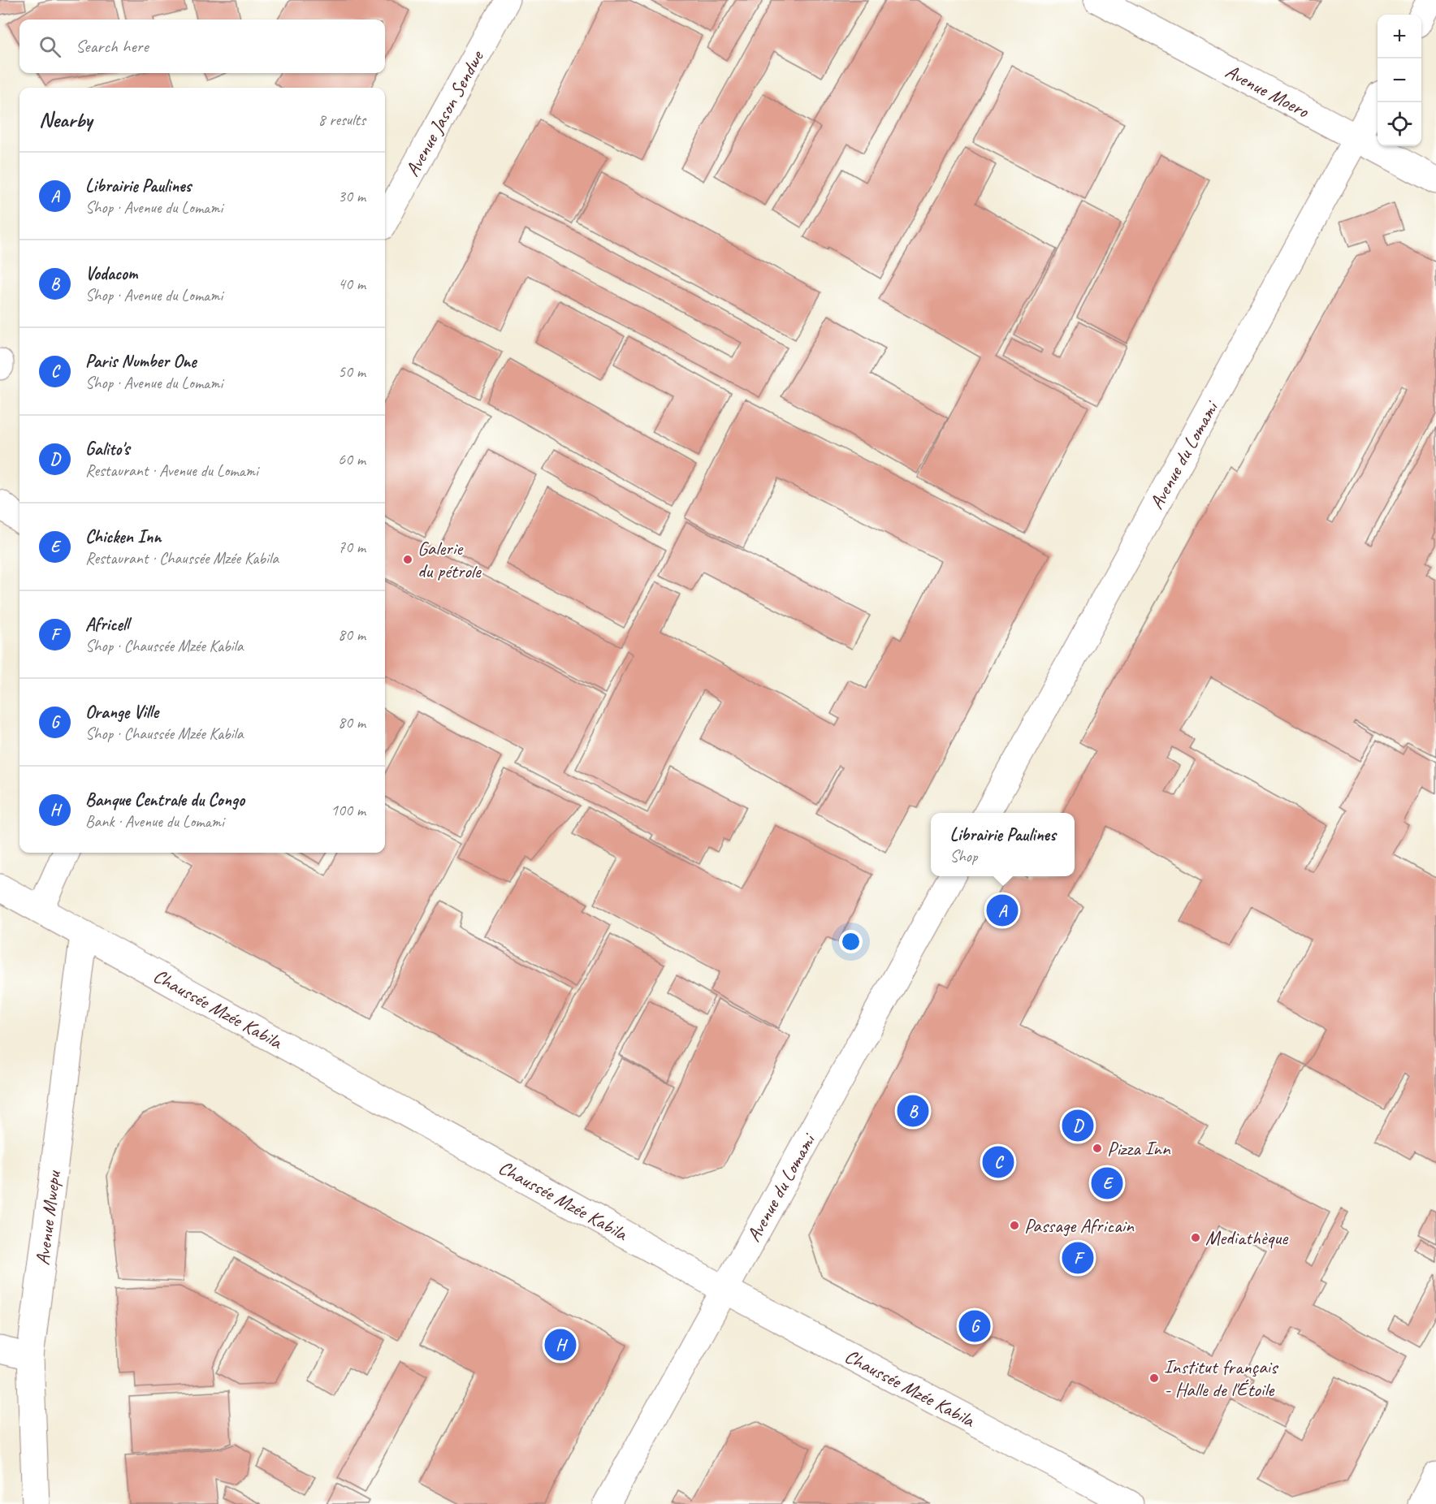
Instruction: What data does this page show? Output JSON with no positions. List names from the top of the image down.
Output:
{
  "streets": {
    "main road": [
      "Avenue Moero",
      "Avenue Jason Sendwe",
      "Avenue du Lomami",
      "Chaussée Mzée Kabila",
      "Avenue Mwepu"
    ]
  },
  "crossings": [
    ["Avenue Moero", "Avenue du Lomami"],
    ["Avenue du Lomami", "Chaussée Mzée Kabila"],
    ["Chaussée Mzée Kabila", "Avenue Mwepu"]
  ],
  "places": [
    "Galerie du pétrole",
    "Pizza Inn",
    "Passage Africain",
    "Mediathèque",
    "Institut français - Halle de l'Étoile"
  ],
  "page": {
    "map_buttons": ["+", "−"],
    "search": "Search here",
    "heading": ["Nearby", "8 results"],
    "list": [
      {
        "mark": "A",
        "name": "Librairie Paulines",
        "note": "Shop · Avenue du Lomami",
        "value": "30 m"
      },
      {
        "mark": "B",
        "name": "Vodacom",
        "note": "Shop · Avenue du Lomami",
        "value": "40 m"
      },
      {
        "mark": "C",
        "name": "Paris Number One",
        "note": "Shop · Avenue du Lomami",
        "value": "50 m"
      },
      {
        "mark": "D",
        "name": "Galito's",
        "note": "Restaurant · Avenue du Lomami",
        "value": "60 m"
      },
      {
        "mark": "E",
        "name": "Chicken Inn",
        "note": "Restaurant · Chaussée Mzée Kabila",
        "value": "70 m"
      },
      {
        "mark": "F",
        "name": "Africell",
        "note": "Shop · Chaussée Mzée Kabila",
        "value": "80 m"
      },
      {
        "mark": "G",
        "name": "Orange Ville",
        "note": "Shop · Chaussée Mzée Kabila",
        "value": "80 m"
      },
      {
        "mark": "H",
        "name": "Banque Centrale du Congo",
        "note": "Bank · Avenue du Lomami",
        "value": "100 m"
      }
    ],
    "popup": ["Librairie Paulines", "Shop"],
    "pins": [
      "A",
      "B",
      "D",
      "C",
      "E",
      "F",
      "G",
      "H"
    ]
  }
}
